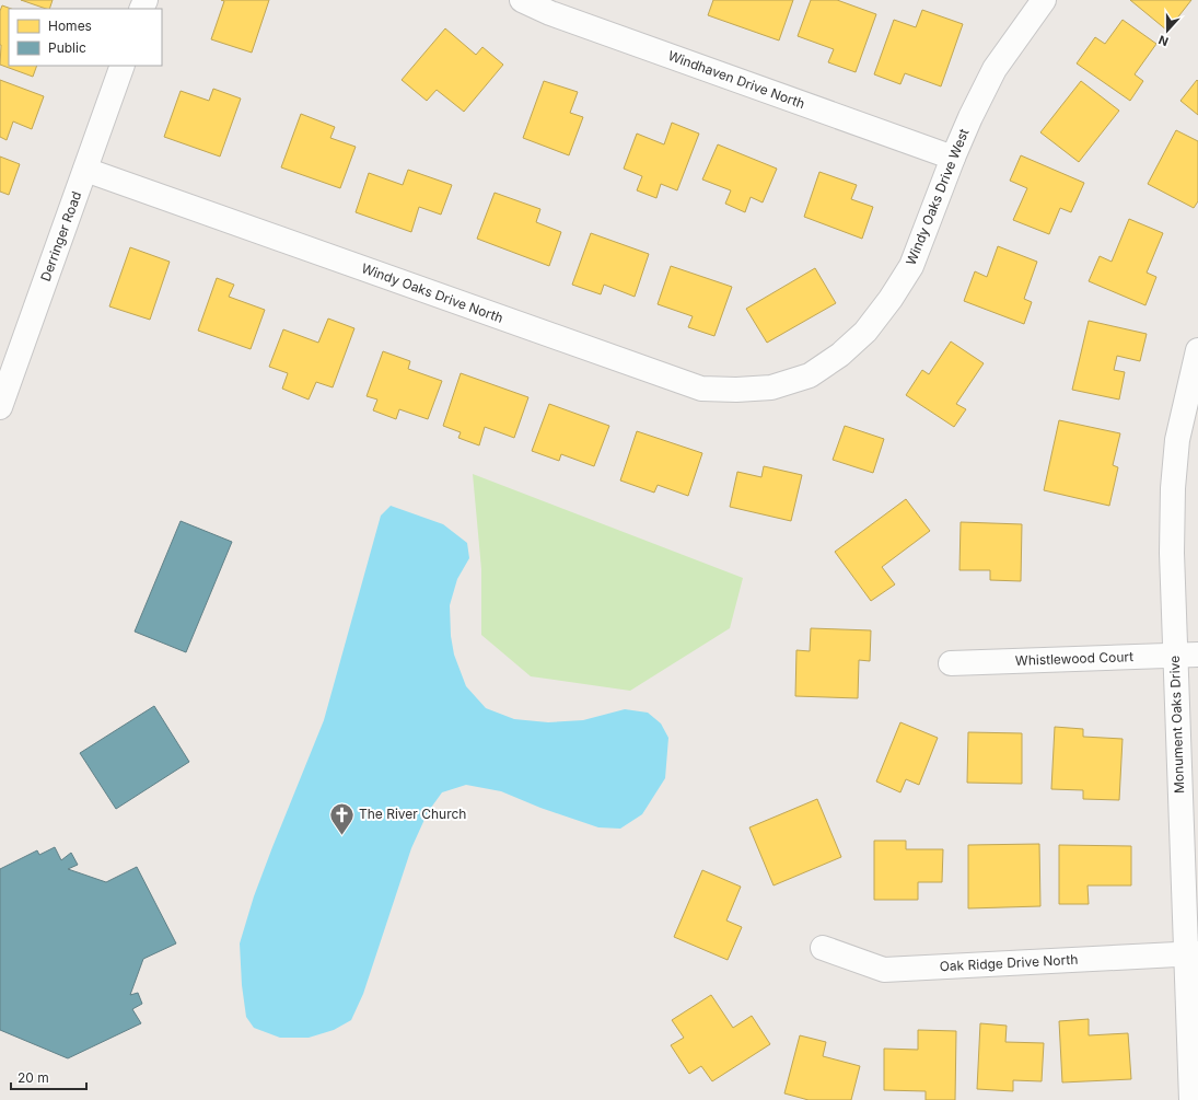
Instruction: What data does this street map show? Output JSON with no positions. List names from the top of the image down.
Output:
{
  "streets": {
    "street": [
      "Windhaven Drive North",
      "Windy Oaks Drive West",
      "Derringer Road",
      "Windy Oaks Drive North",
      "Whistlewood Court",
      "Monument Oaks Drive",
      "Oak Ridge Drive North"
    ]
  },
  "crossings": [
    ["Windhaven Drive North", "Windy Oaks Drive West"],
    ["Windy Oaks Drive West", "Windy Oaks Drive North"],
    ["Derringer Road", "Windy Oaks Drive North"],
    ["Whistlewood Court", "Monument Oaks Drive"],
    ["Monument Oaks Drive", "Oak Ridge Drive North"]
  ],
  "places": {
    "church": ["The River Church"]
  },
  "legend": ["Homes", "Public"],
  "scale_bar": "20 m",
  "north": "bottom"
}
